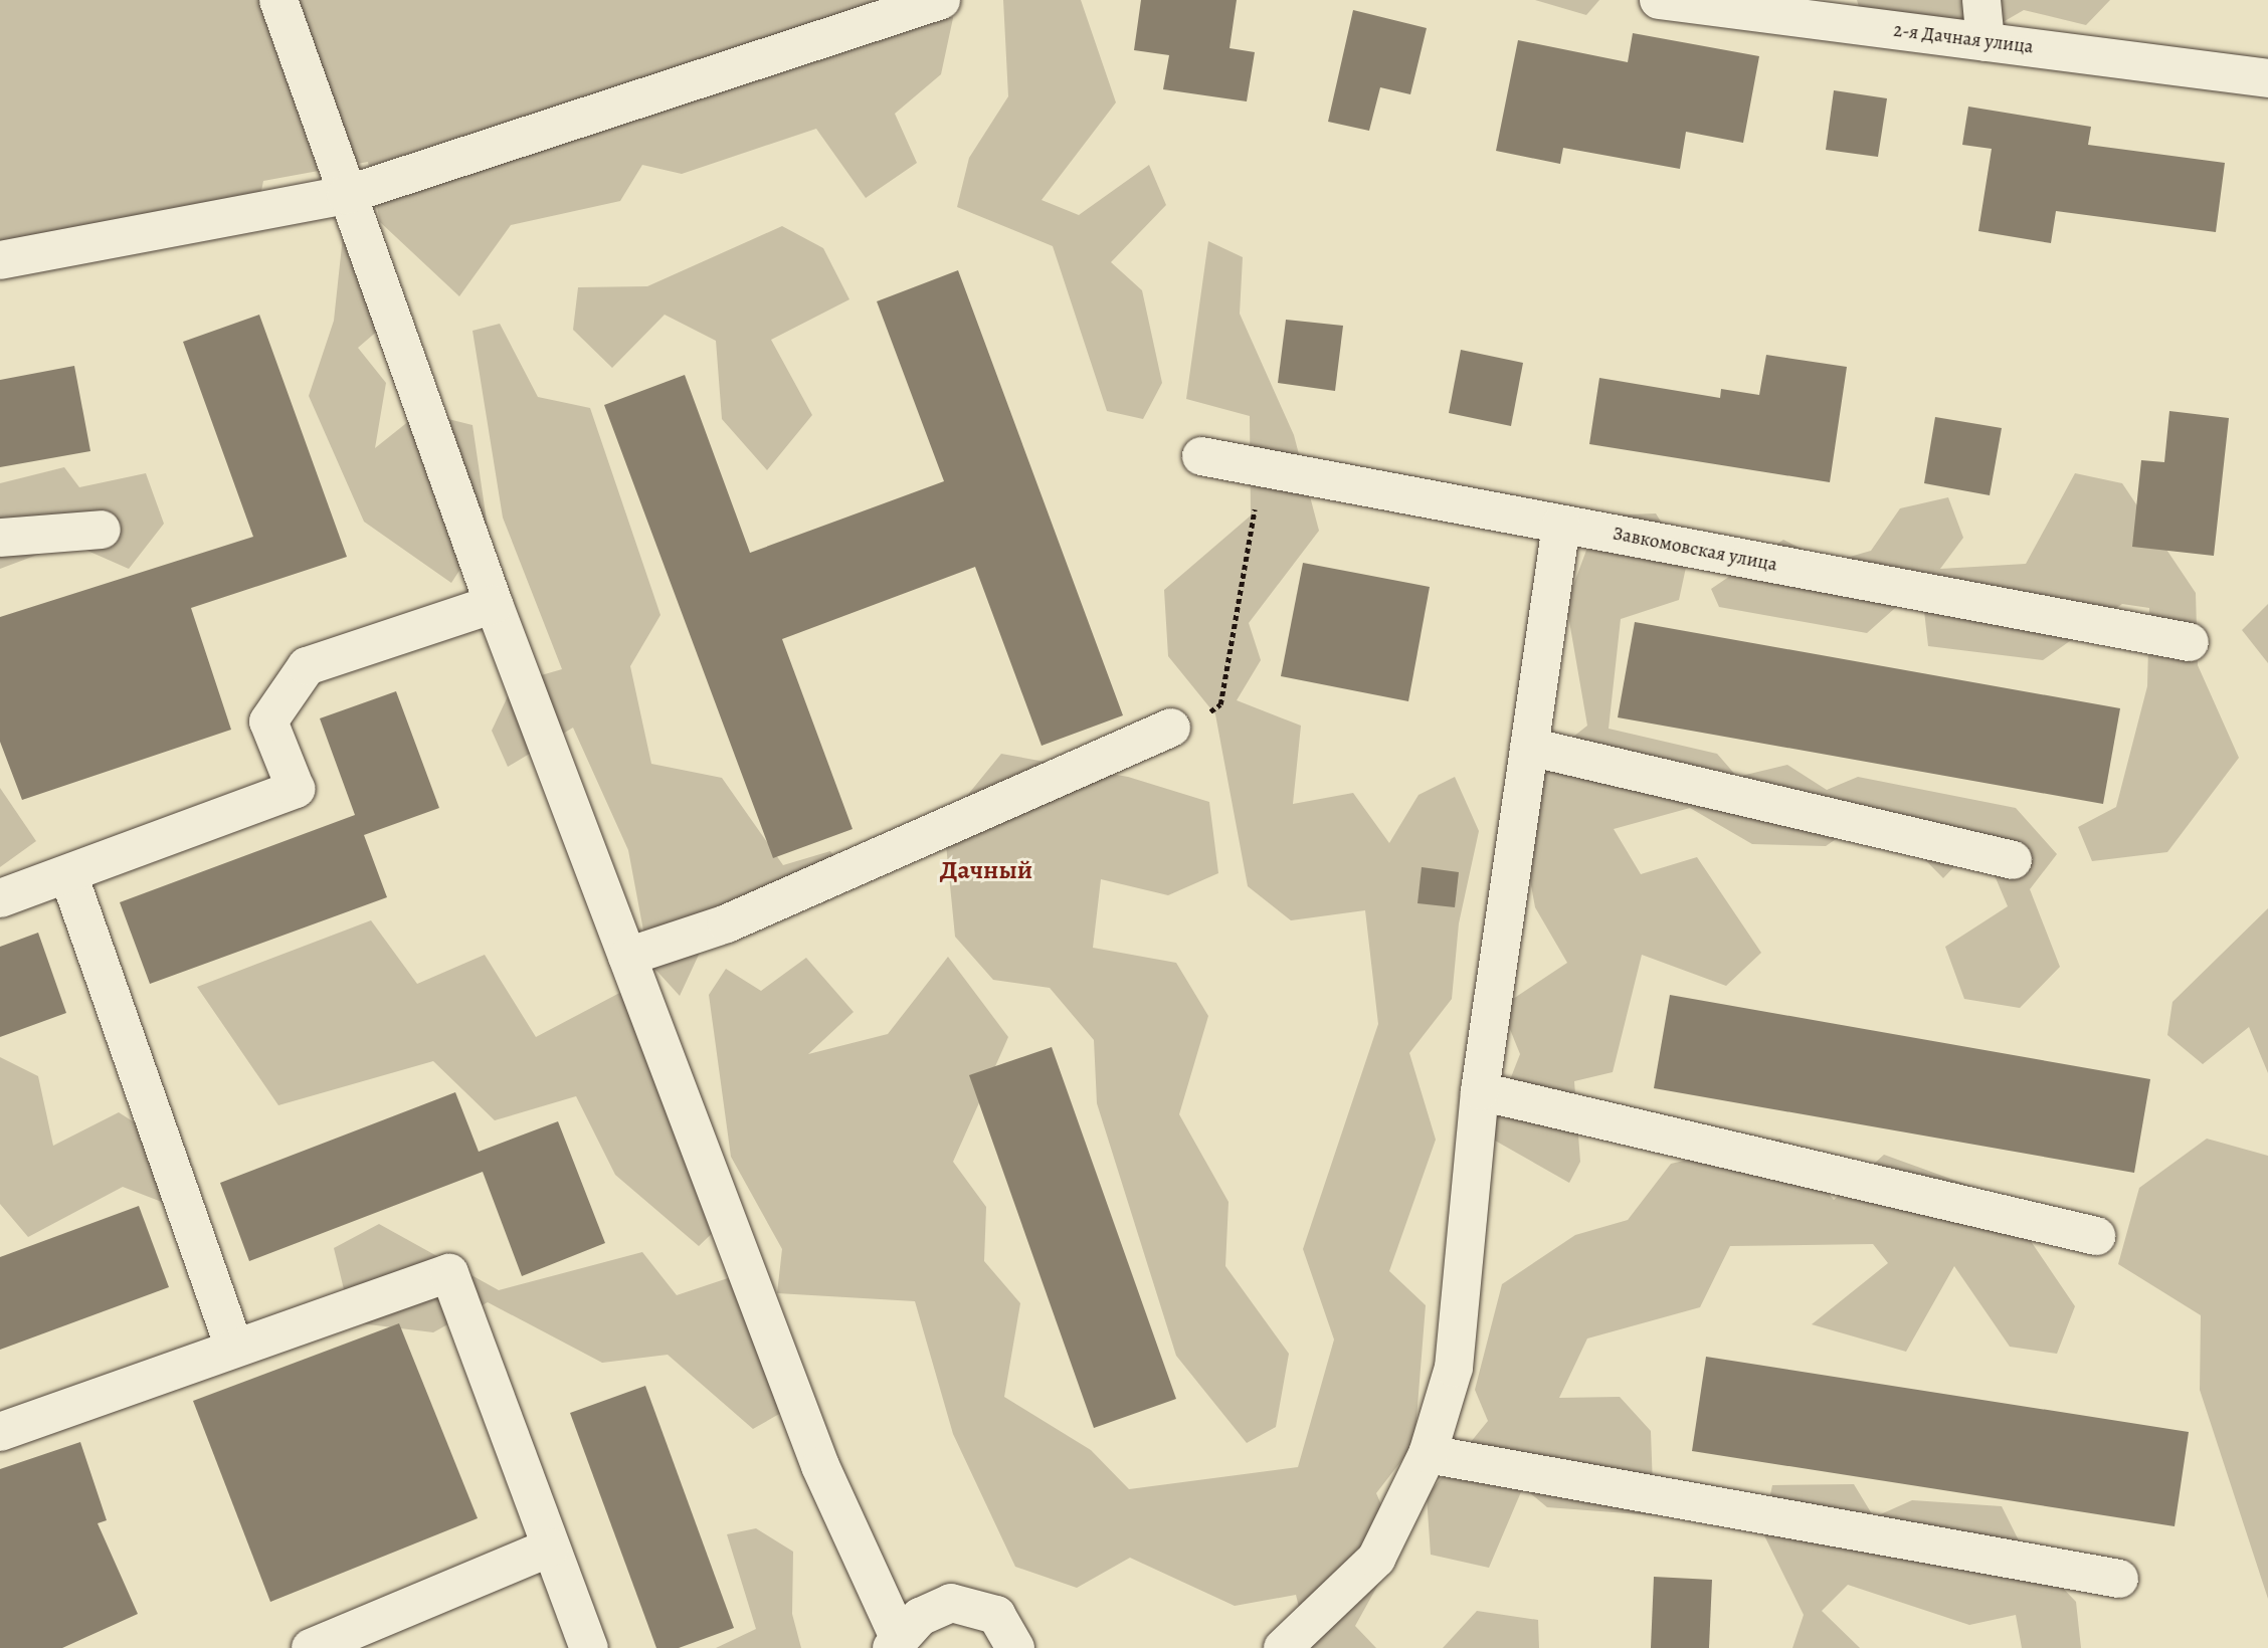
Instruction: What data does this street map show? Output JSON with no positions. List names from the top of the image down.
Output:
{
  "streets": {
    "street": ["2-я Дачная улица", "Завкомовская улица"]
  },
  "districts": ["Дачный"]
}
